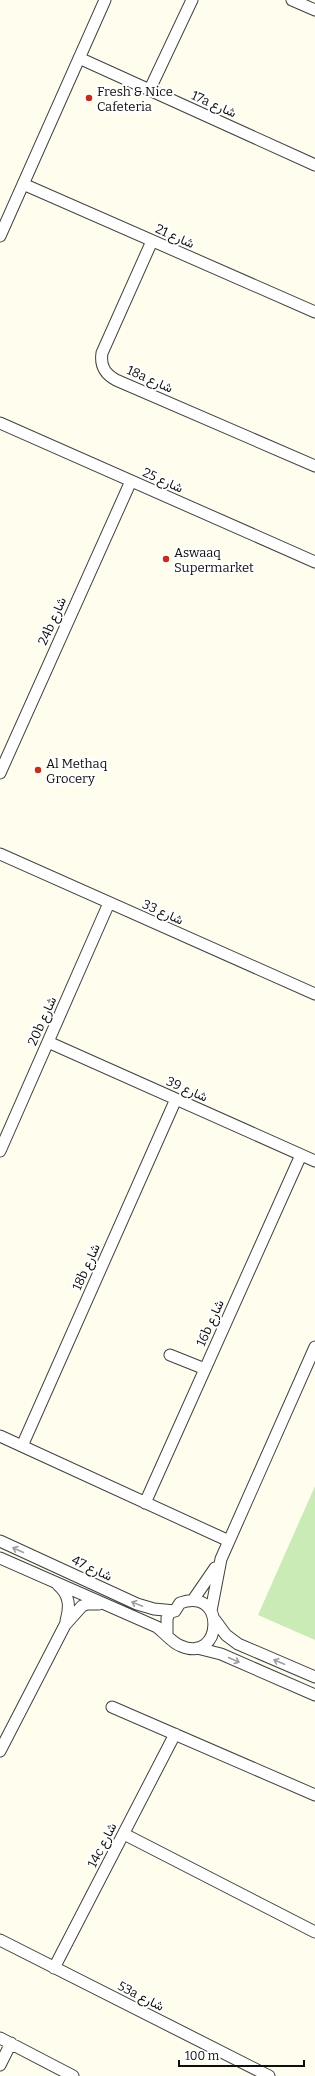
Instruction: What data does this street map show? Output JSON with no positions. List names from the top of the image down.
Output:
{
  "streets": {
    "street": [
      "17a شارع",
      "شارع 21",
      "18a شارع",
      "شارع 25",
      "24b شارع",
      "شارع 33",
      "20b شارع",
      "شارع 39",
      "18b شارع",
      "16b شارع",
      "شارع 47",
      "14c شارع",
      "53a شارع"
    ]
  },
  "crossings": [
    ["شارع 21", "18a شارع"],
    ["شارع 25", "24b شارع"],
    ["شارع 33", "20b شارع"],
    ["20b شارع", "شارع 39"],
    ["شارع 39", "18b شارع"],
    ["شارع 39", "16b شارع"],
    ["14c شارع", "53a شارع"]
  ],
  "places": ["Fresh & Nice Cafeteria", "Aswaaq Supermarket", "Al Methaq Grocery"],
  "scale_bar": "100 m"
}
